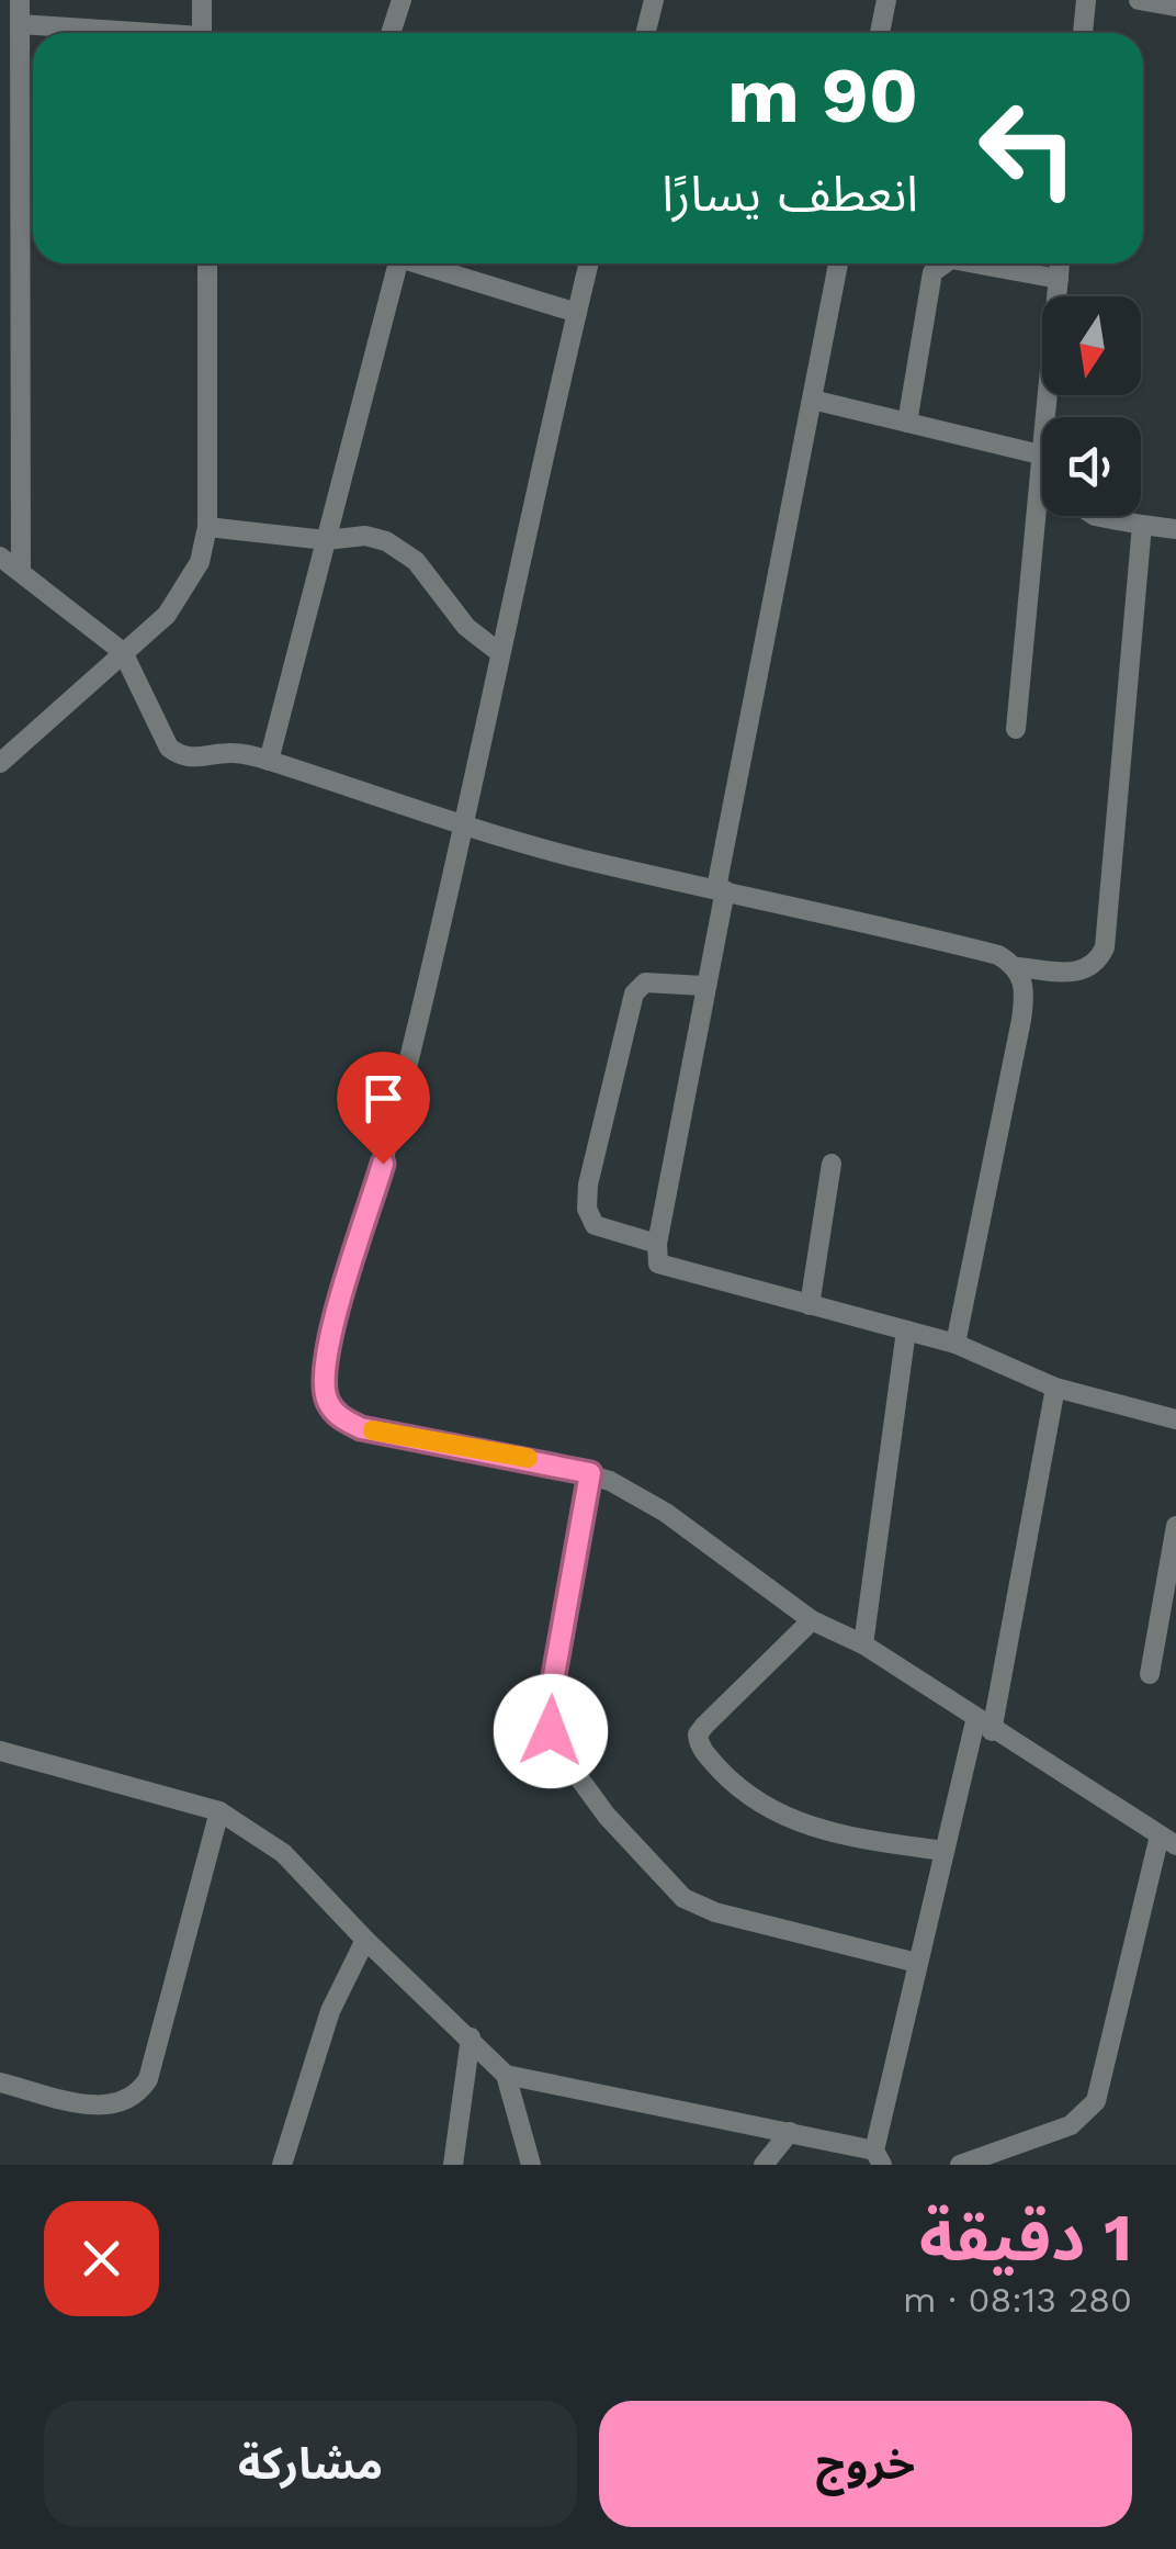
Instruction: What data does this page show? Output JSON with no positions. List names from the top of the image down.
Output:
{
  "north": "bottom",
  "page": {
    "turn": ["90 m", "انعطف يسارًا"],
    "heading": ["1 دقيقة", "280 m · 08:13"],
    "buttons": ["خروج", "مشاركة"]
  }
}
